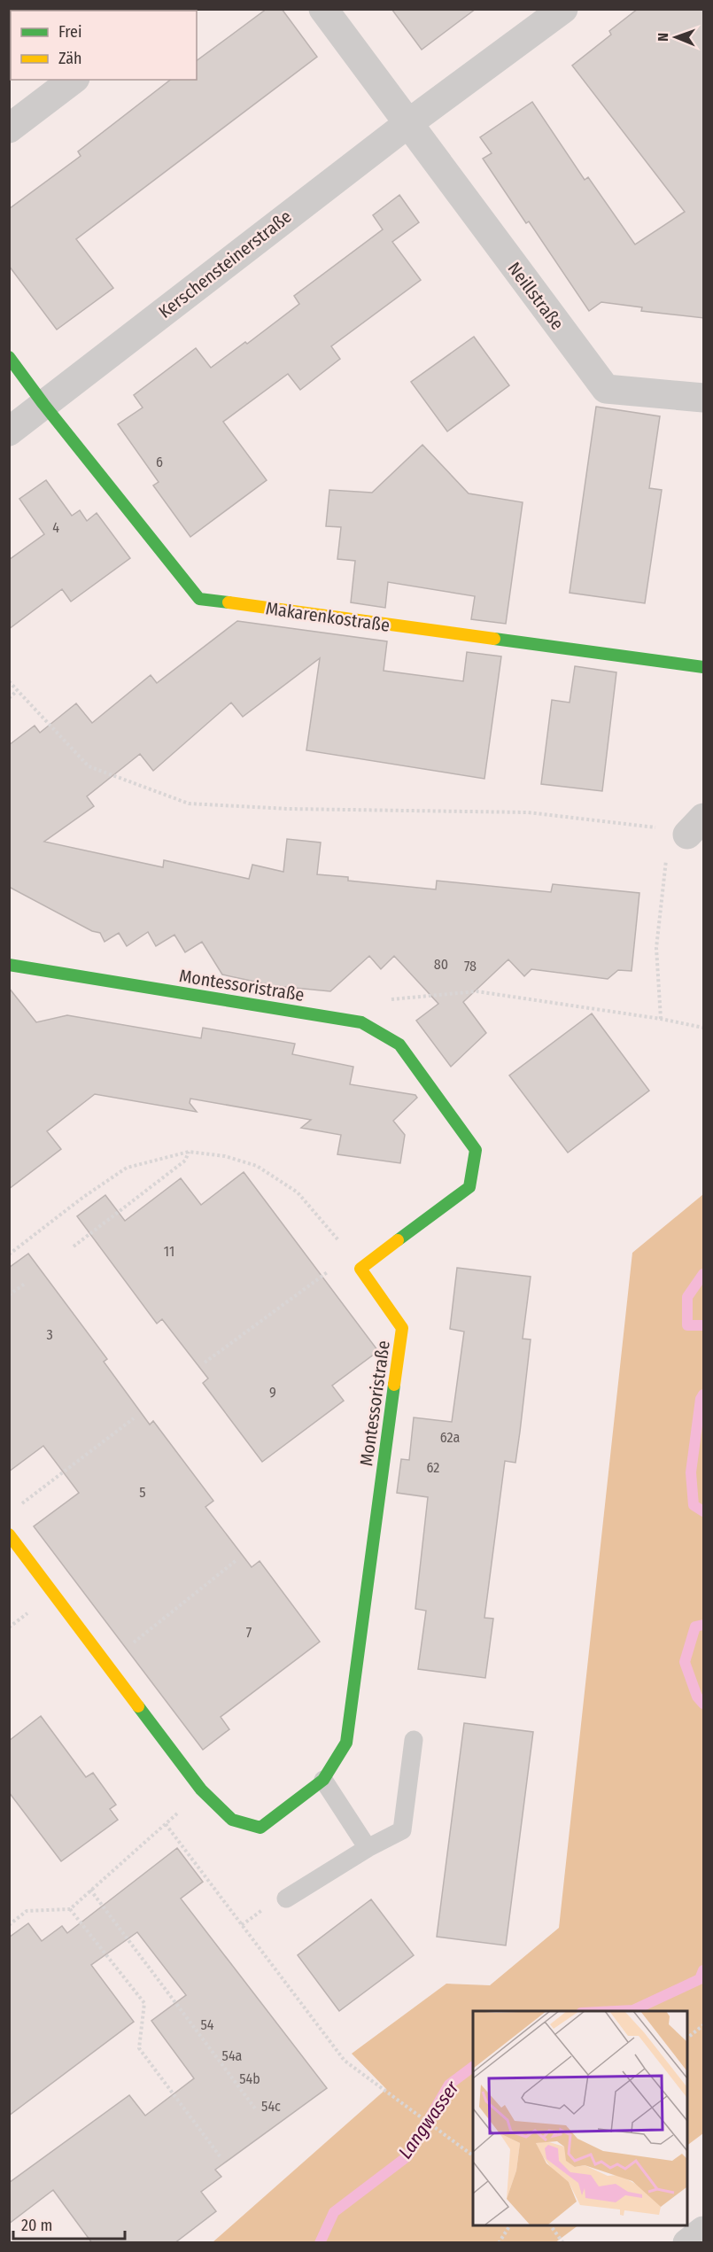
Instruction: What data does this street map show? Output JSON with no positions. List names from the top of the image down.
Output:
{
  "streets": {
    "street": [
      "Kerschensteinerstraße",
      "Neillstraße",
      "Makarenkostraße",
      "Montessoristraße"
    ]
  },
  "crossings": [
    ["Kerschensteinerstraße", "Neillstraße"],
    ["Kerschensteinerstraße", "Makarenkostraße"]
  ],
  "water": ["Langwasser"],
  "house_numbers": [
    "6",
    "4",
    "80",
    "78",
    "11",
    "3",
    "9",
    "62a",
    "62",
    "5",
    "7",
    "54",
    "54a",
    "54b",
    "54c"
  ],
  "legend": ["Frei", "Zäh"],
  "scale_bar": "20 m",
  "north": "left"
}
